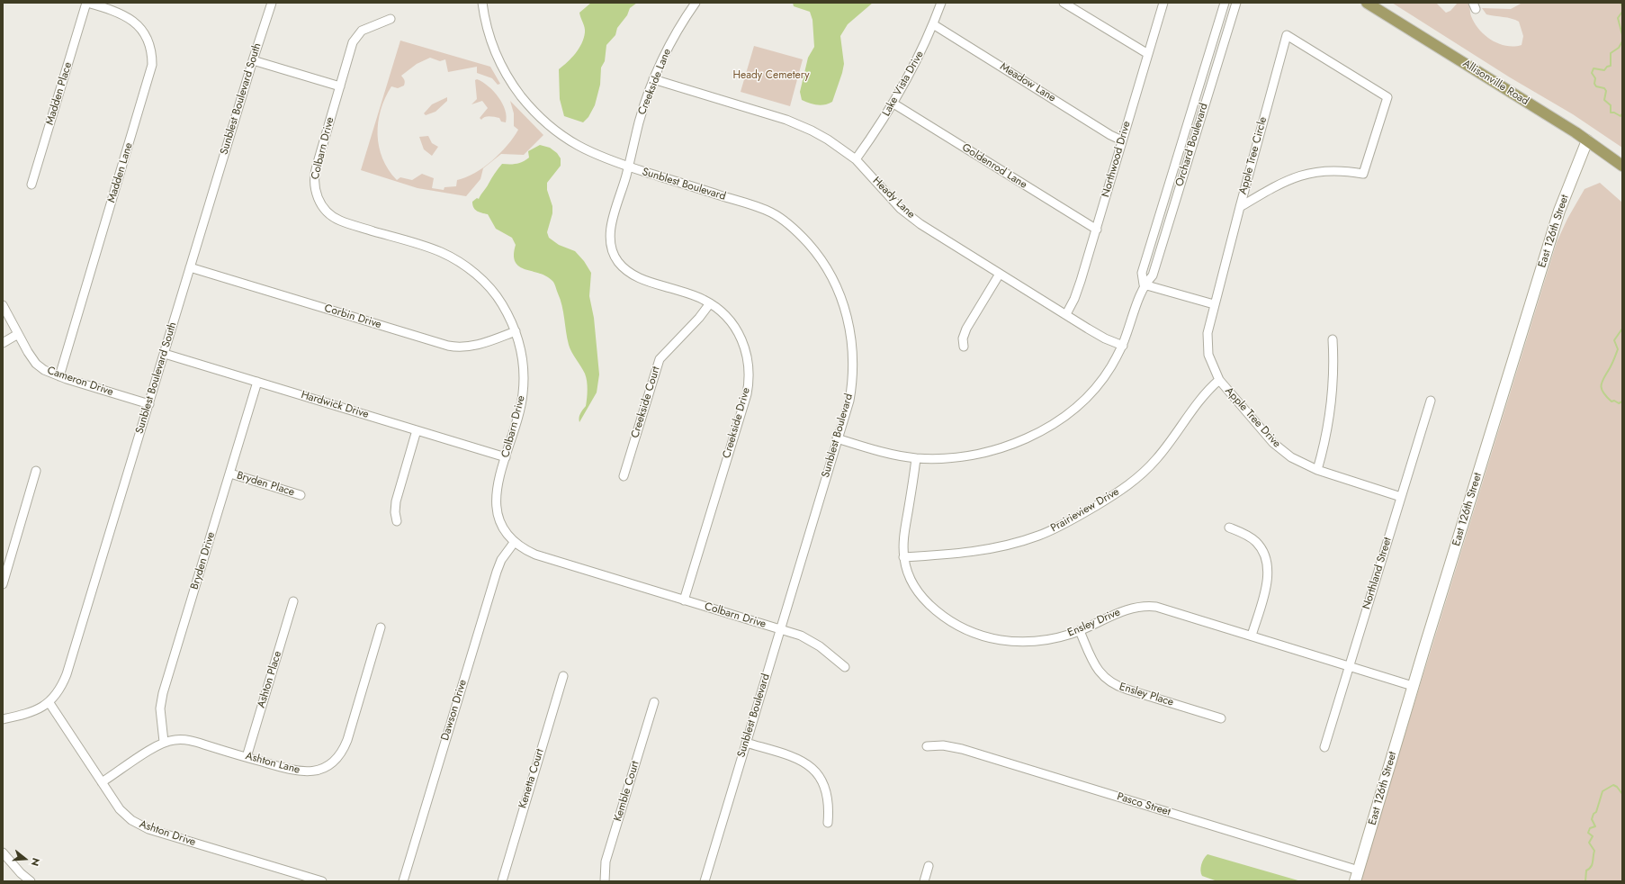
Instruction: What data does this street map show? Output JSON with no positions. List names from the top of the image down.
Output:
{
  "streets": {
    "main road": ["Allisonville Road", "East 126th Street"],
    "street": [
      "Creekside Lane",
      "Meadow Lane",
      "Lake Vista Drive",
      "Madden Place",
      "Sunblest Boulevard South",
      "Orchard Boulevard",
      "Colbarn Drive",
      "Apple Tree Circle",
      "Northwood Drive",
      "Goldenrod Lane",
      "Madden Lane",
      "Sunblest Boulevard",
      "Heady Lane",
      "Corbin Drive",
      "Cameron Drive",
      "Creekside Court",
      "Hardwick Drive",
      "Apple Tree Drive",
      "Creekside Drive",
      "Bryden Place",
      "Prairieview Drive",
      "Bryden Drive",
      "Northland Street",
      "Ensley Drive",
      "Ashton Place",
      "Ensley Place",
      "Dawson Drive",
      "Ashton Lane",
      "Kenetta Court",
      "Kemble Court",
      "Pasco Street",
      "Ashton Drive"
    ]
  },
  "crossings": [
    ["Creekside Lane", "Sunblest Boulevard"],
    ["Creekside Lane", "Heady Lane"],
    ["Creekside Lane", "Creekside Drive"],
    ["Meadow Lane", "Lake Vista Drive"],
    ["Meadow Lane", "Northwood Drive"],
    ["Allisonville Road", "East 126th Street"],
    ["Lake Vista Drive", "Goldenrod Lane"],
    ["Lake Vista Drive", "Heady Lane"],
    ["Madden Place", "Madden Lane"],
    ["Sunblest Boulevard South", "Corbin Drive"],
    ["Sunblest Boulevard South", "Cameron Drive"],
    ["Sunblest Boulevard South", "Hardwick Drive"],
    ["Sunblest Boulevard South", "Ashton Drive"],
    ["Orchard Boulevard", "Sunblest Boulevard"],
    ["Orchard Boulevard", "Heady Lane"],
    ["Orchard Boulevard", "Ensley Drive"],
    ["Colbarn Drive", "Sunblest Boulevard"],
    ["Colbarn Drive", "Corbin Drive"],
    ["Colbarn Drive", "Hardwick Drive"],
    ["Colbarn Drive", "Creekside Drive"],
    ["Colbarn Drive", "Dawson Drive"],
    ["Apple Tree Circle", "Apple Tree Drive"],
    ["Northwood Drive", "Goldenrod Lane"],
    ["Northwood Drive", "Heady Lane"],
    ["Madden Lane", "Cameron Drive"],
    ["Sunblest Boulevard", "Creekside Drive"],
    ["East 126th Street", "Ensley Drive"],
    ["East 126th Street", "Pasco Street"],
    ["Creekside Court", "Creekside Drive"],
    ["Hardwick Drive", "Bryden Drive"],
    ["Apple Tree Drive", "Prairieview Drive"],
    ["Apple Tree Drive", "Northland Street"],
    ["Bryden Place", "Bryden Drive"],
    ["Prairieview Drive", "Ensley Drive"],
    ["Bryden Drive", "Ashton Lane"],
    ["Northland Street", "Ensley Drive"],
    ["Ensley Drive", "Ensley Place"],
    ["Ashton Place", "Ashton Lane"],
    ["Ashton Lane", "Ashton Drive"]
  ],
  "parks": ["Heady Cemetery"],
  "north": "right"
}
